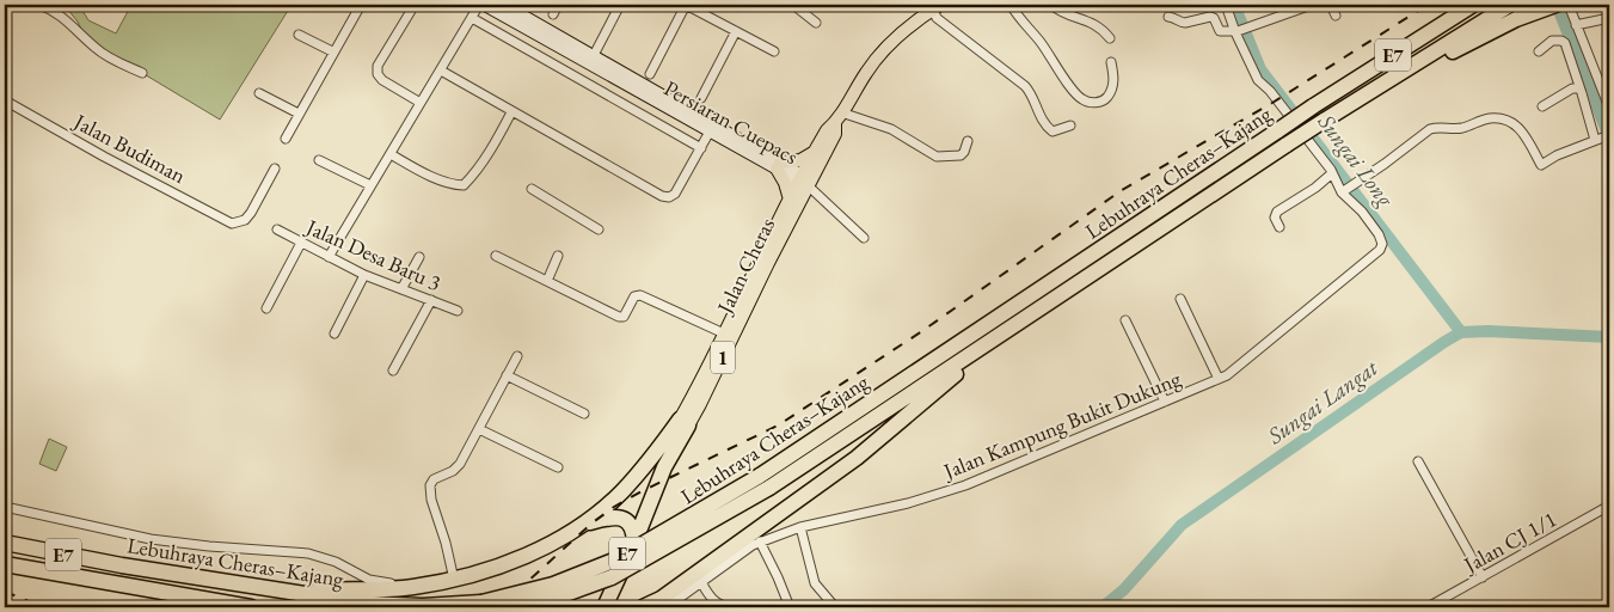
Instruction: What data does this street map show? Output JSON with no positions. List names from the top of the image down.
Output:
{
  "streets": {
    "highway": ["E7", "Lebuhraya Cheras–Kajang"],
    "main road": ["Jalan Cheras", "1"],
    "street": [
      "Persiaran Cuepacs",
      "Jalan Budiman",
      "Jalan Desa Baru 3",
      "Jalan Kampung Bukit Dukung",
      "Jalan CJ 1/1"
    ]
  },
  "crossings": [
    ["Persiaran Cuepacs", "Jalan Cheras"]
  ],
  "water": ["Sungai Long", "Sungai Langat"]
}
